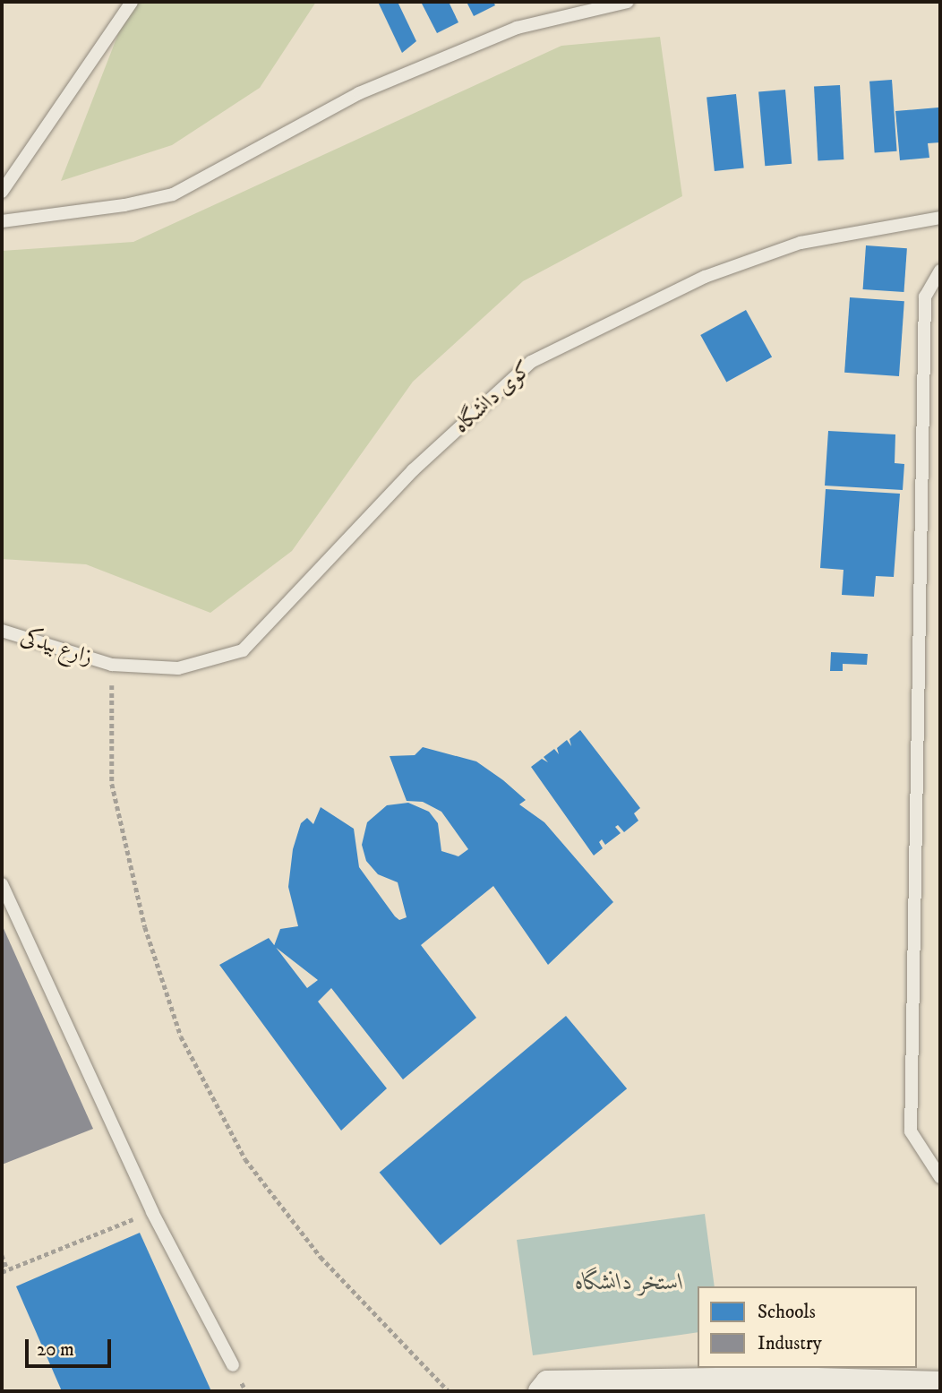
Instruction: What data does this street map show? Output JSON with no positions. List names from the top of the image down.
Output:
{
  "streets": {
    "lane": ["کوی دانشگاه", "زارع بیدکی"]
  },
  "crossings": [
    ["کوی دانشگاه", "زارع بیدکی"]
  ],
  "water": ["استخر دانشگاه"],
  "legend": ["Schools", "Industry"],
  "scale_bar": "20 m"
}
